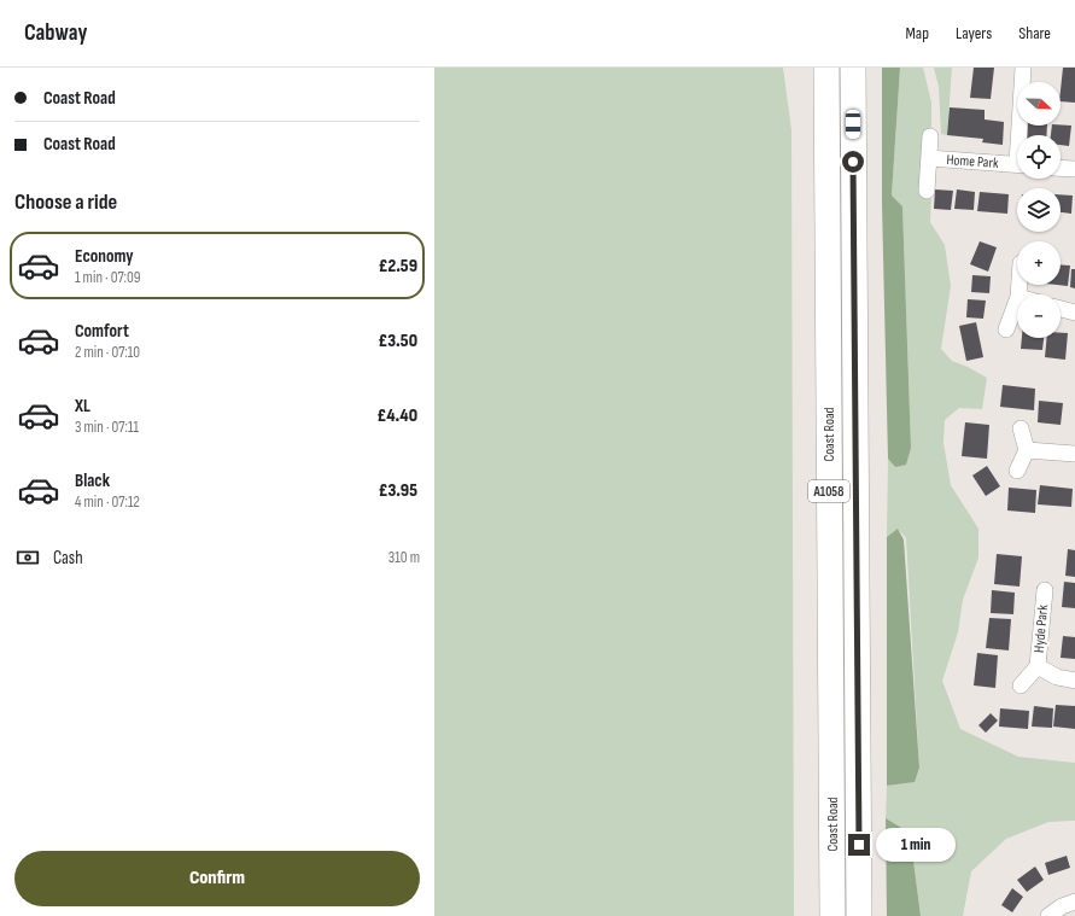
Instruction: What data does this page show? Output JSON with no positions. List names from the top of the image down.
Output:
{
  "streets": {
    "highway": ["Coast Road", "A1058"],
    "street": ["Home Park", "Hyde Park"]
  },
  "north": "right",
  "page": {
    "header": "Cabway",
    "nav": ["Map", "Layers", "Share"],
    "banner": ["Coast Road", "Coast Road"],
    "map_buttons": ["+", "−"],
    "heading": "Choose a ride",
    "list": [
      {
        "name": "Economy",
        "note": "1 min · 07:09",
        "value": "£2.59"
      },
      {
        "name": "Comfort",
        "note": "2 min · 07:10",
        "value": "£3.50"
      },
      {
        "name": "XL",
        "note": "3 min · 07:11",
        "value": "£4.40"
      },
      {
        "name": "Black",
        "note": "4 min · 07:12",
        "value": "£3.95"
      }
    ],
    "pay": ["Cash", "310 m"],
    "bubble": "1 min",
    "buttons": "Confirm"
  }
}
